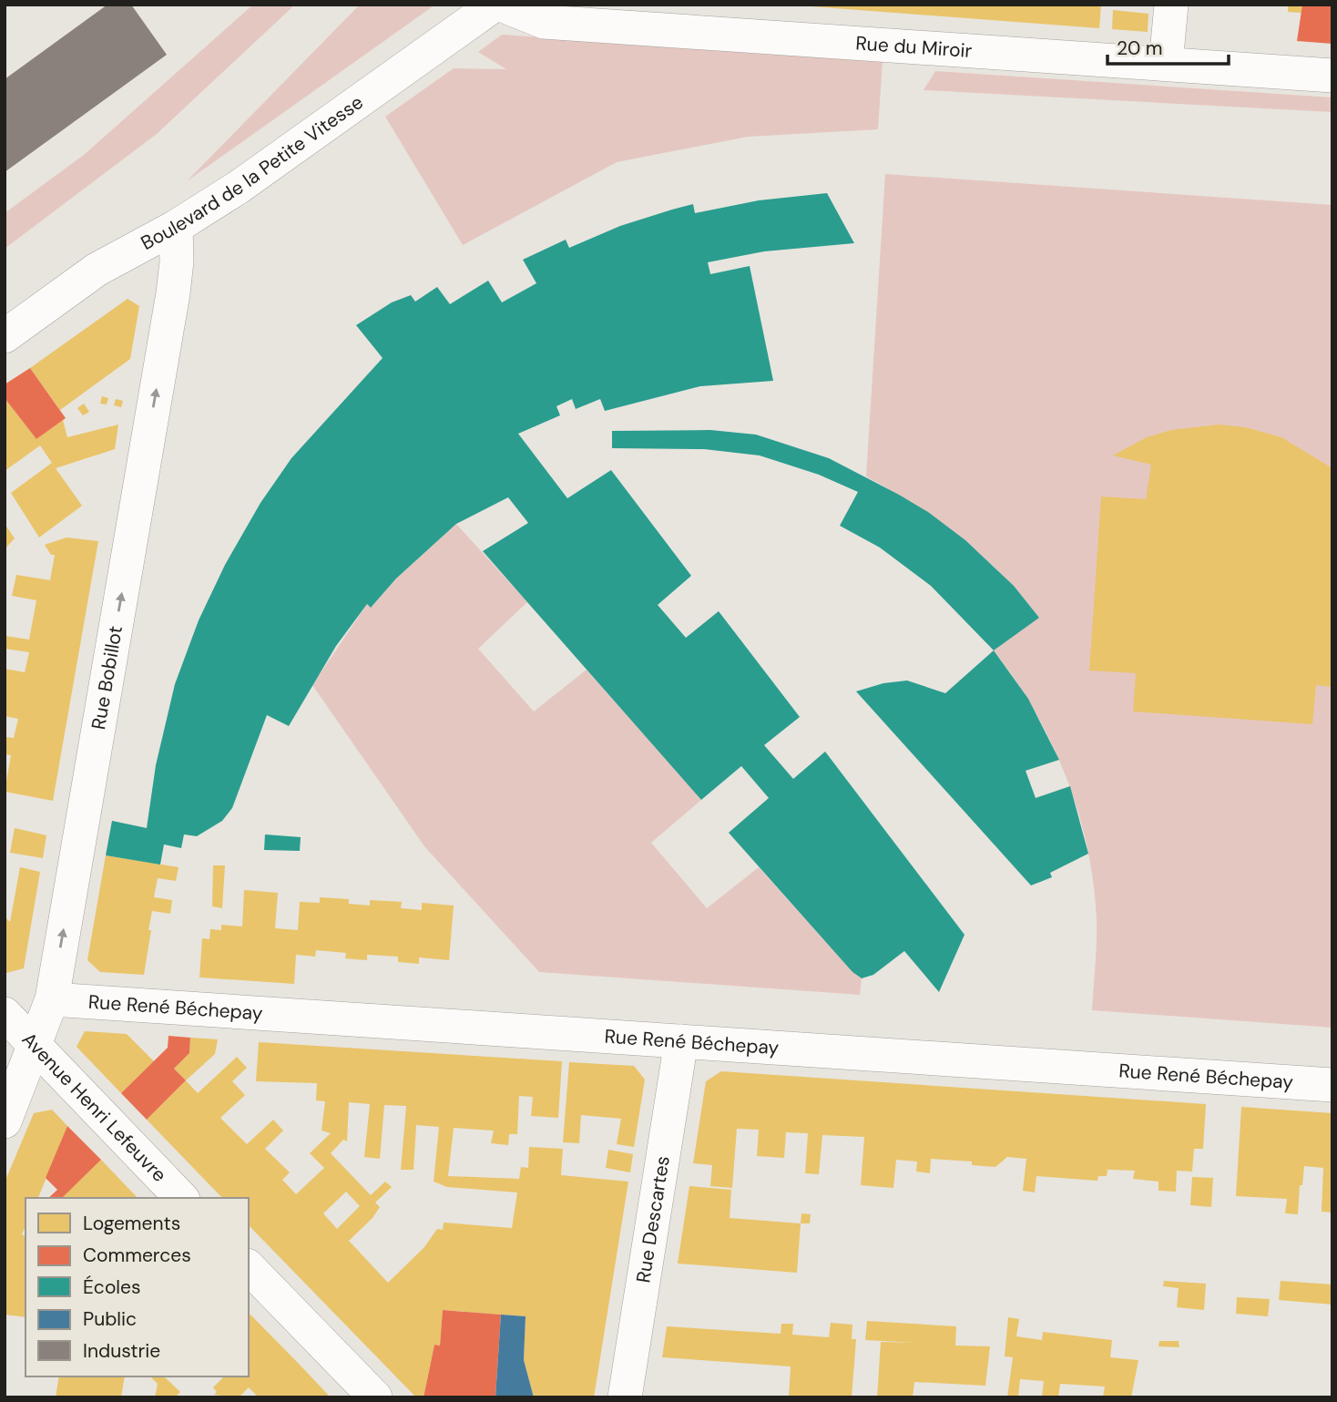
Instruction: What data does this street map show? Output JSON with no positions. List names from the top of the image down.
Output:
{
  "streets": {
    "street": [
      "Rue du Miroir",
      "Boulevard de la Petite Vitesse",
      "Rue Bobillot",
      "Rue René Béchepay",
      "Avenue Henri Lefeuvre",
      "Rue Descartes"
    ]
  },
  "crossings": [
    ["Boulevard de la Petite Vitesse", "Rue Bobillot"],
    ["Rue Bobillot", "Rue René Béchepay"],
    ["Rue Bobillot", "Avenue Henri Lefeuvre"],
    ["Rue René Béchepay", "Rue Descartes"]
  ],
  "one_way": ["Rue Bobillot"],
  "legend": [
    "Logements",
    "Commerces",
    "Écoles",
    "Public",
    "Industrie"
  ],
  "scale_bar": "20 m"
}
